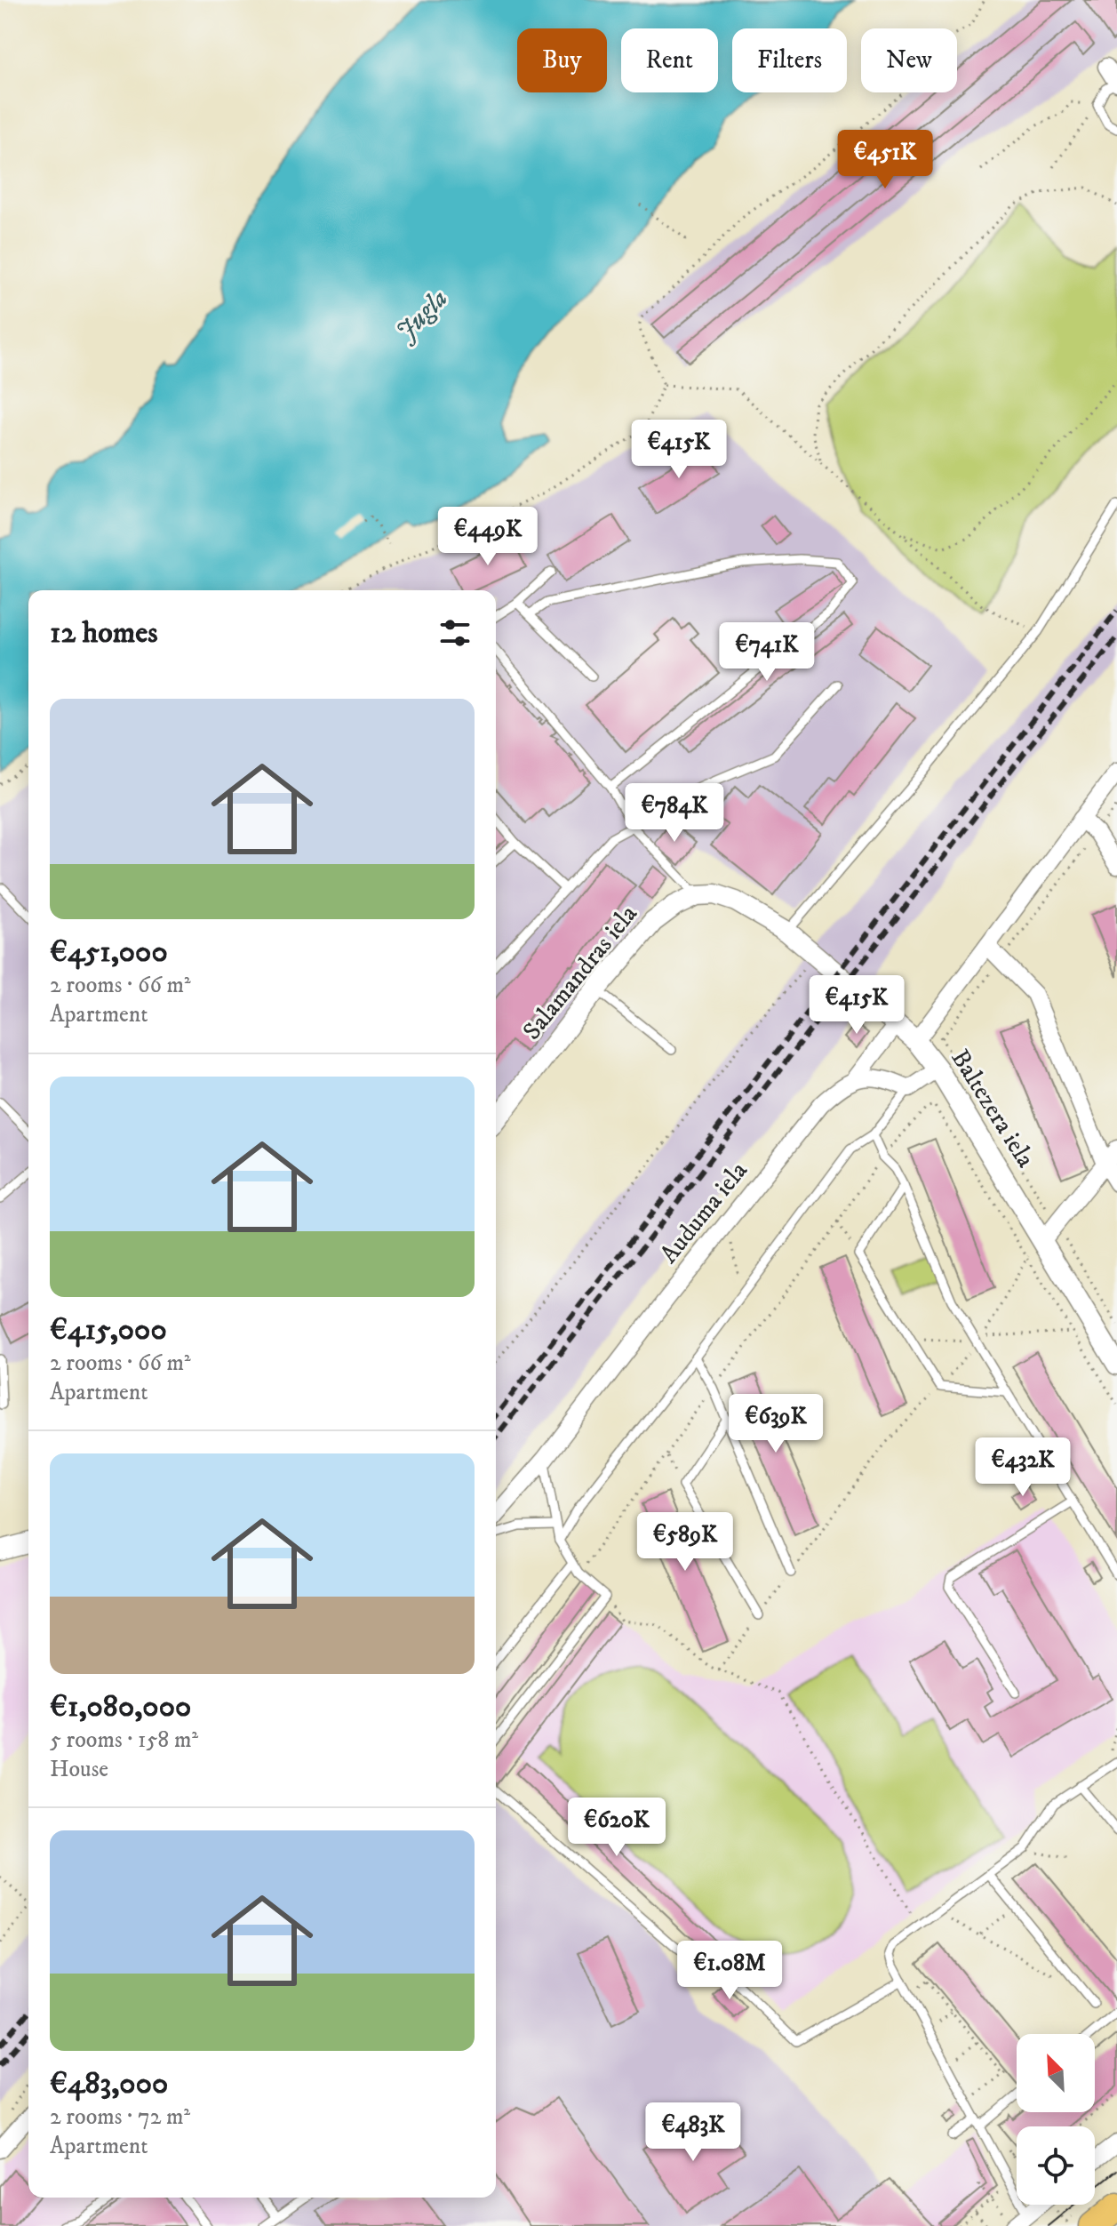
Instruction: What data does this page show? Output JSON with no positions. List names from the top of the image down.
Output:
{
  "streets": {
    "street": ["Salamandras iela", "Baltezera iela", "Auduma iela"]
  },
  "crossings": [
    ["Salamandras iela", "Baltezera iela"],
    ["Baltezera iela", "Auduma iela"]
  ],
  "water": ["Jugla"],
  "north": "top left",
  "page": {
    "chip": [
      "Buy",
      "Rent",
      "Filters",
      "New"
    ],
    "price": [
      "€451K",
      "€415K",
      "€449K",
      "€741K",
      "€784K",
      "€415K",
      "€639K",
      "€432K",
      "€589K",
      "€620K",
      "€1.08M",
      "€483K"
    ],
    "heading": "12 homes",
    "list": [
      {
        "name": "€451,000",
        "note": "2 rooms · 66 m² · Apartment"
      },
      {
        "name": "€415,000",
        "note": "2 rooms · 66 m² · Apartment"
      },
      {
        "name": "€1,080,000",
        "note": "5 rooms · 158 m² · House"
      },
      {
        "name": "€483,000",
        "note": "2 rooms · 72 m² · Apartment"
      }
    ]
  }
}
